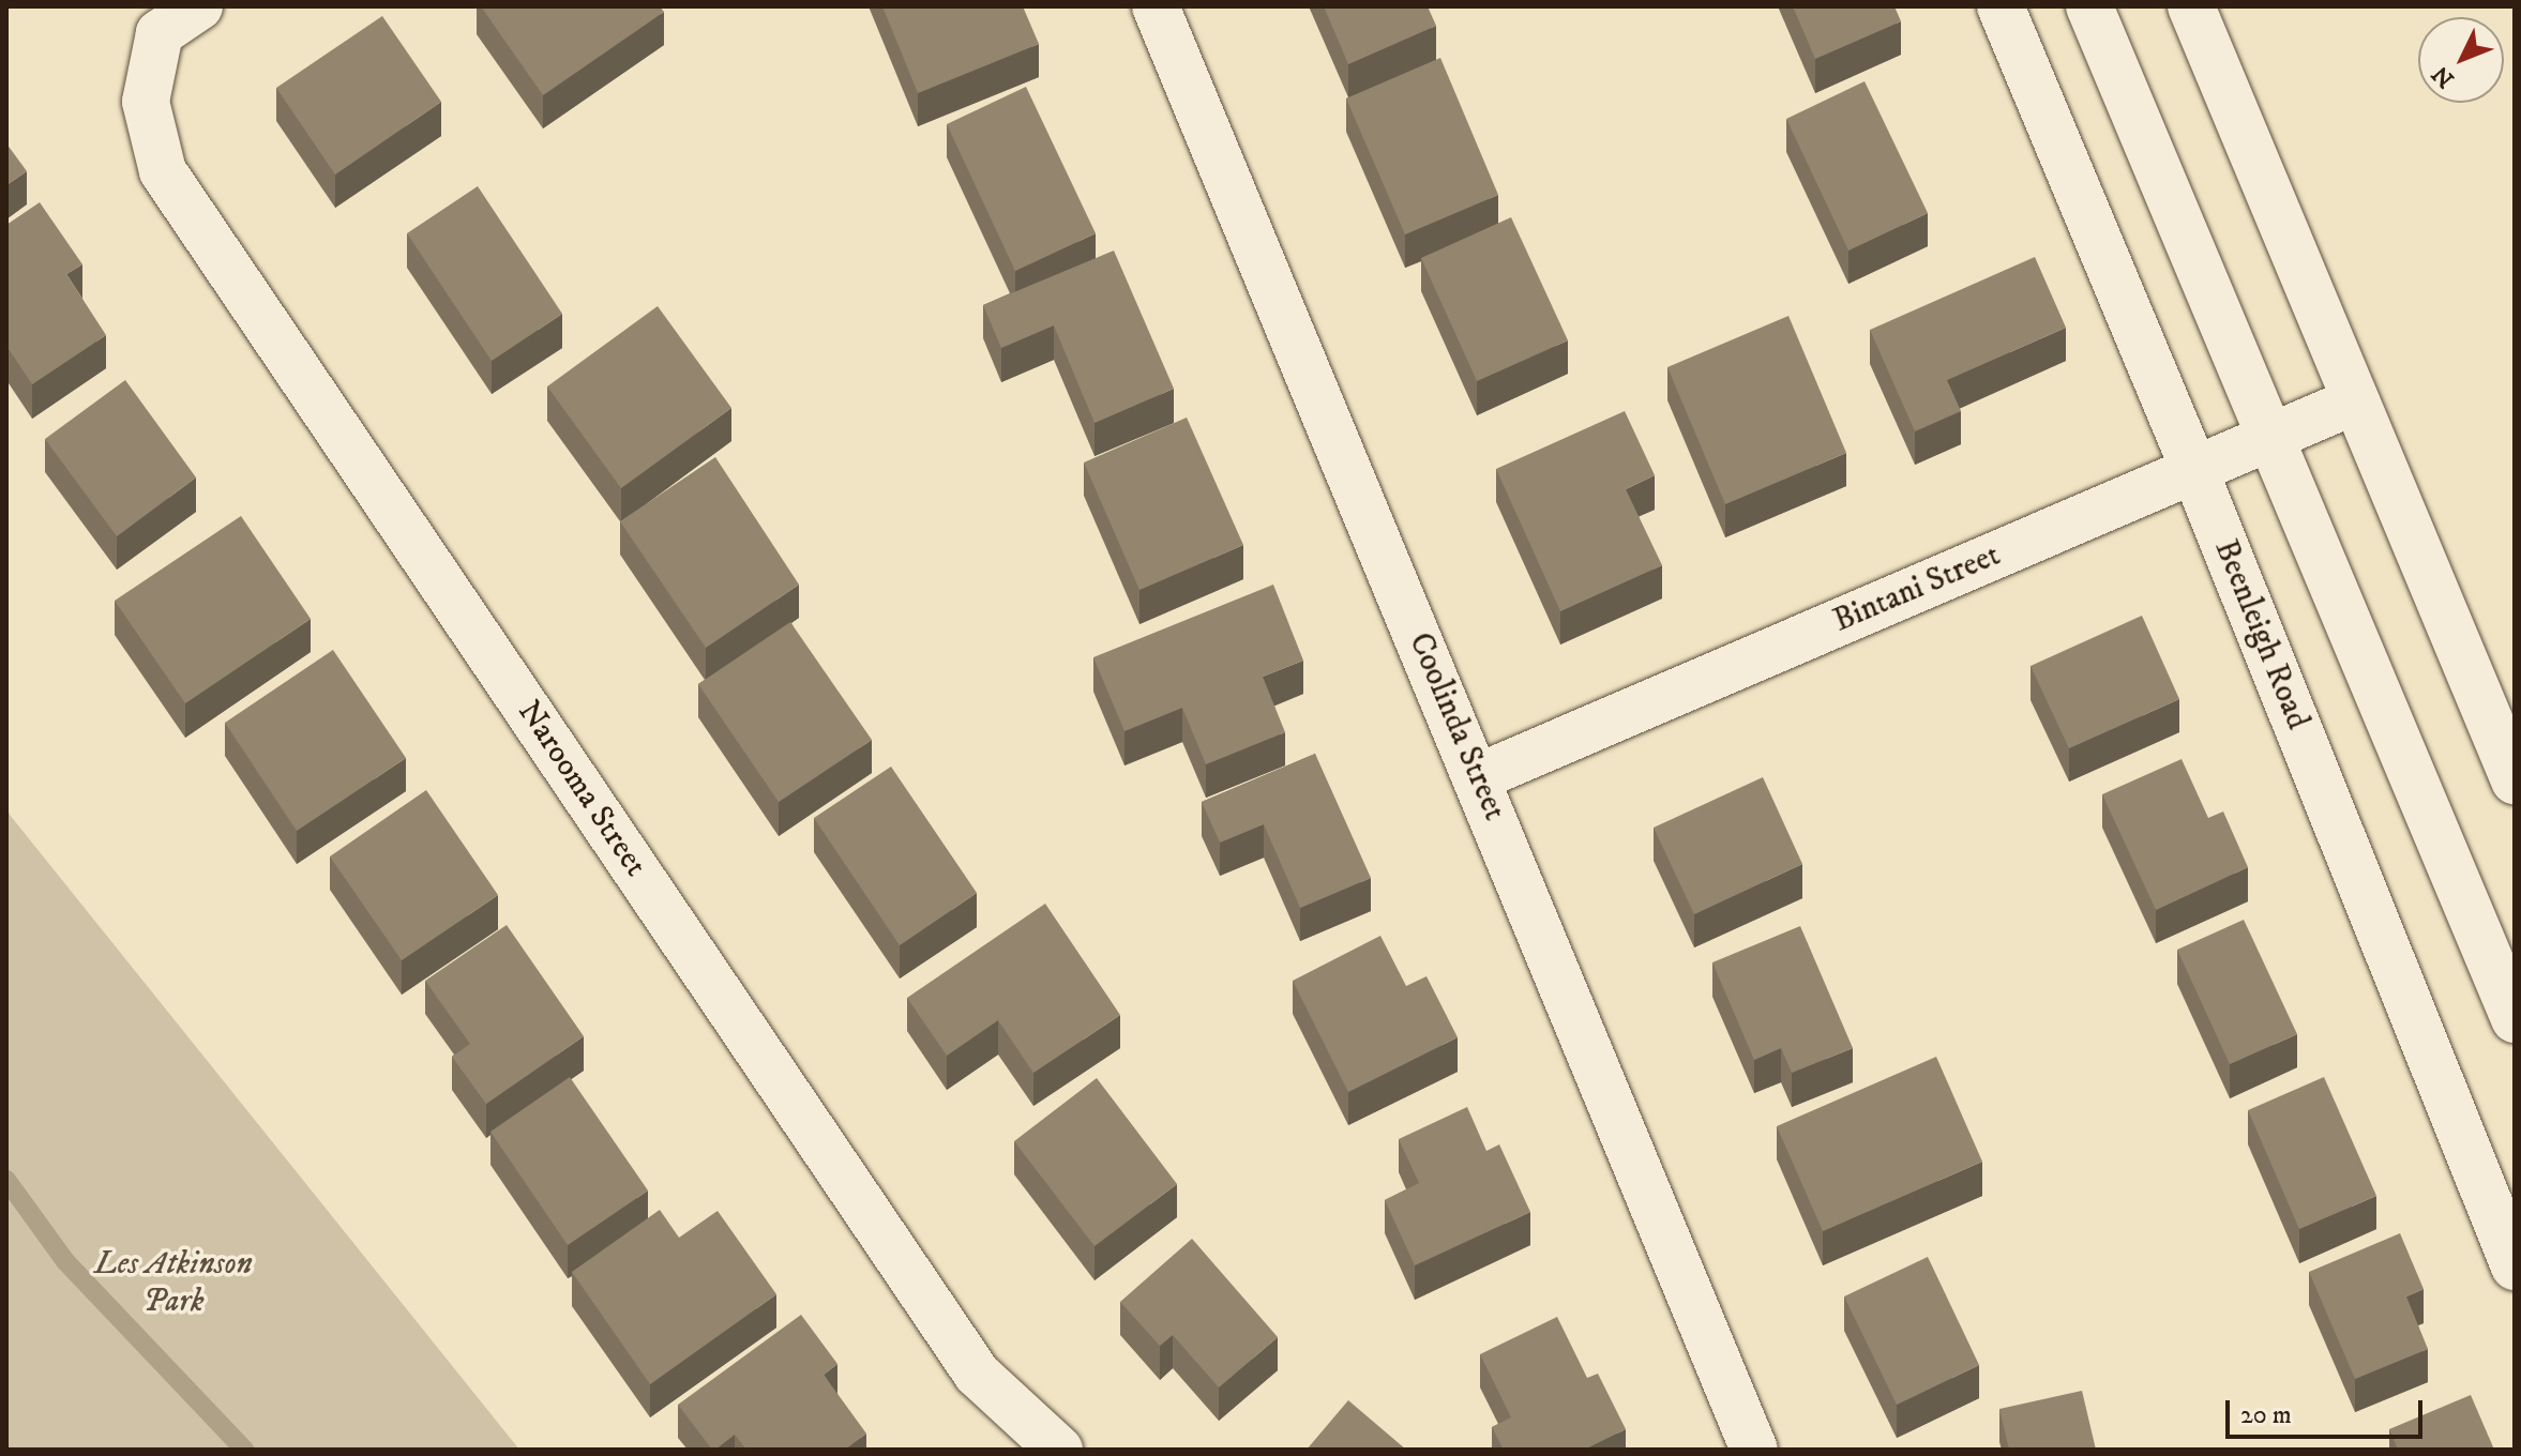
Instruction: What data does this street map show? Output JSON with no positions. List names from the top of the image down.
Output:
{
  "streets": {
    "street": [
      "Bintani Street",
      "Beenleigh Road",
      "Coolinda Street",
      "Narooma Street"
    ]
  },
  "crossings": [
    ["Bintani Street", "Beenleigh Road"],
    ["Bintani Street", "Coolinda Street"]
  ],
  "parks": ["Les Atkinson Park"],
  "scale_bar": "20 m",
  "north": "bottom left"
}
